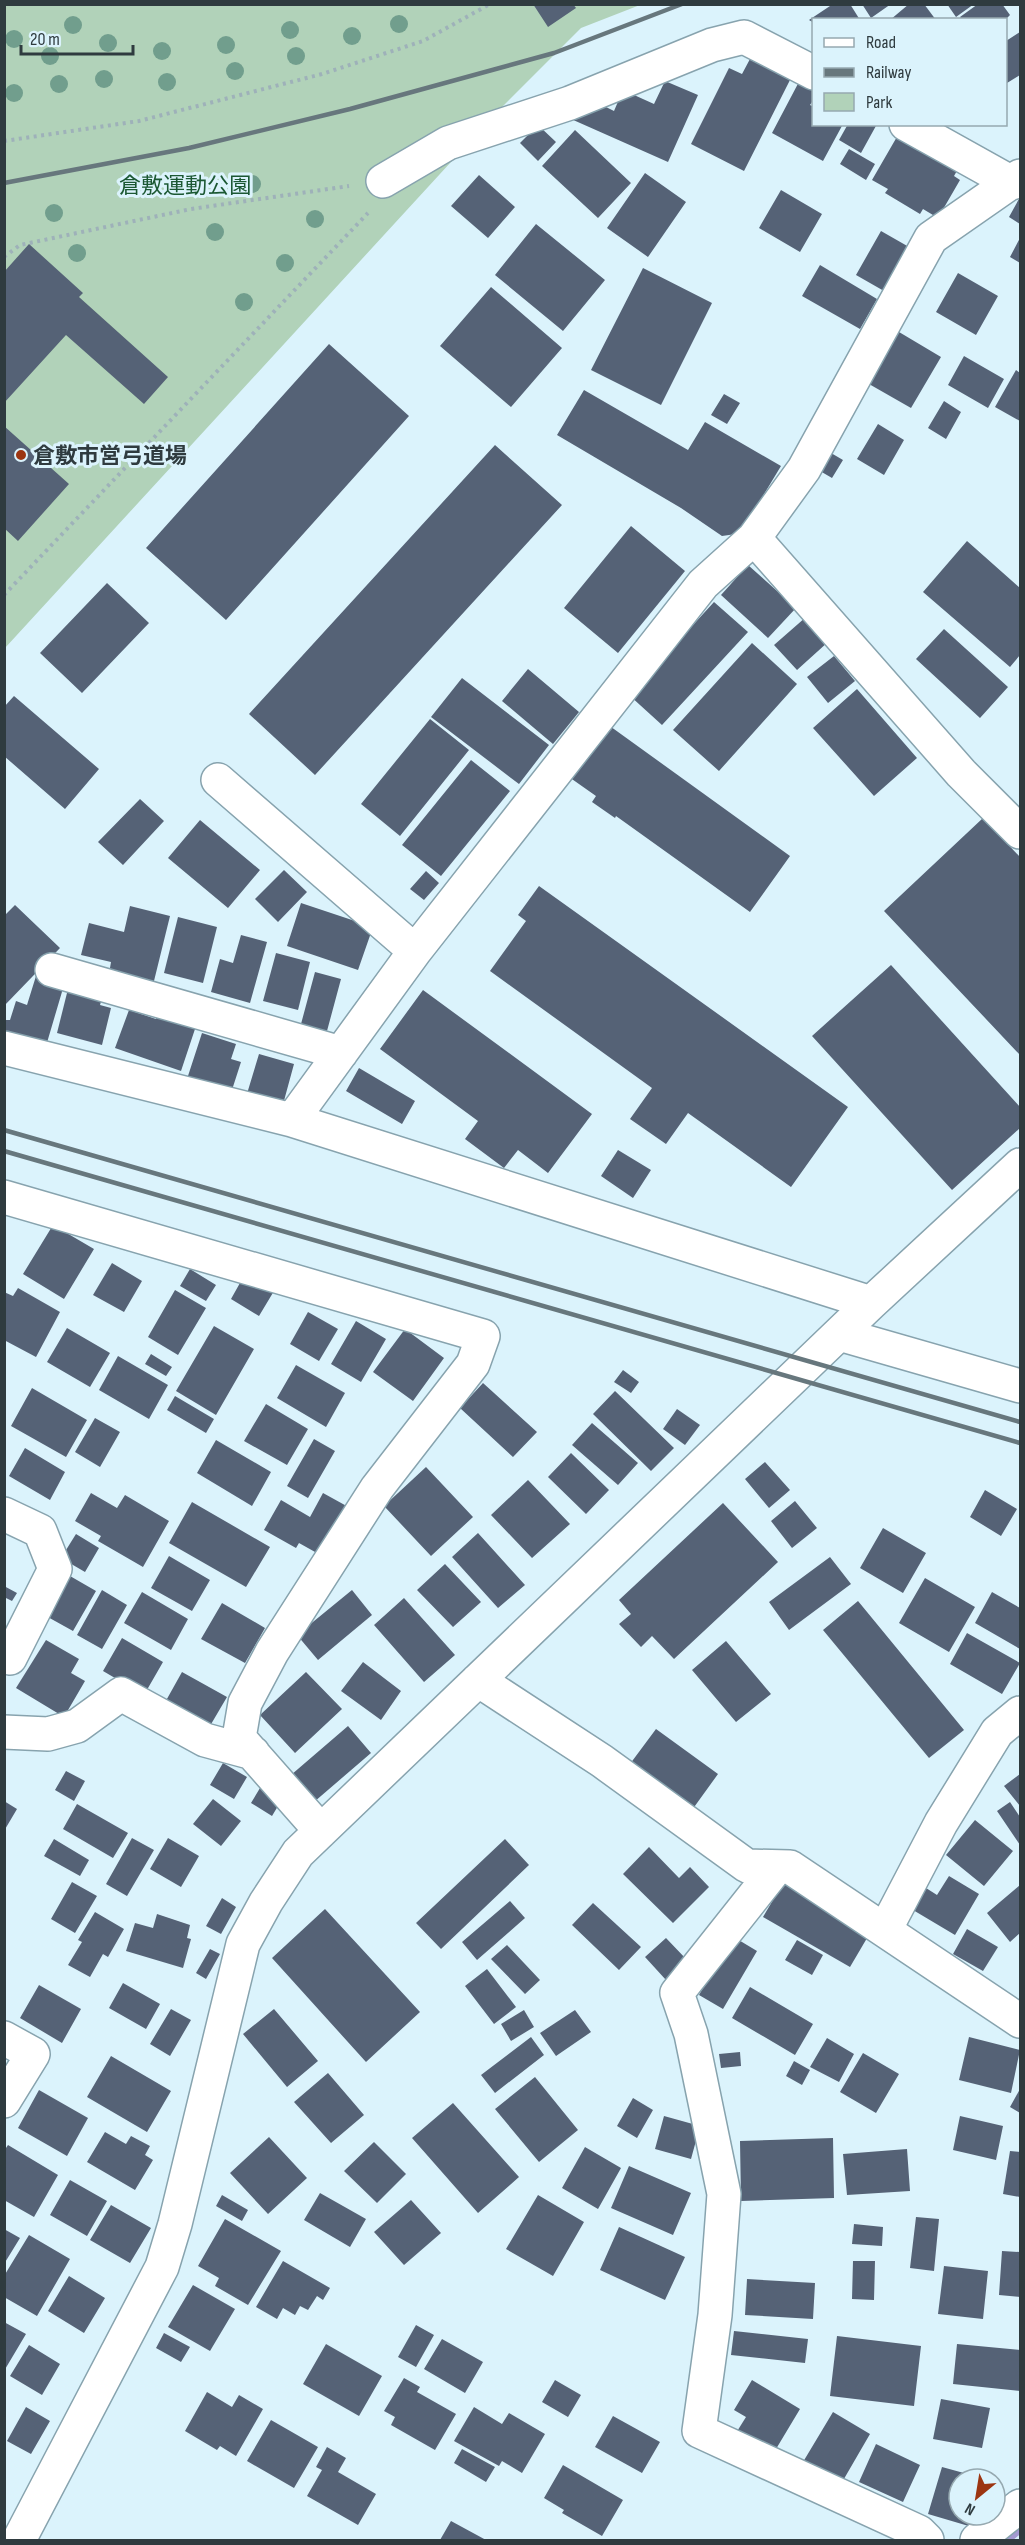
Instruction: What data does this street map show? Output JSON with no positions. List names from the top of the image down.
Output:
{
  "parks": ["倉敷運動公園"],
  "places": ["倉敷市営弓道場"],
  "legend": ["Road", "Railway", "Park"],
  "scale_bar": "20 m",
  "north": "bottom left"
}
